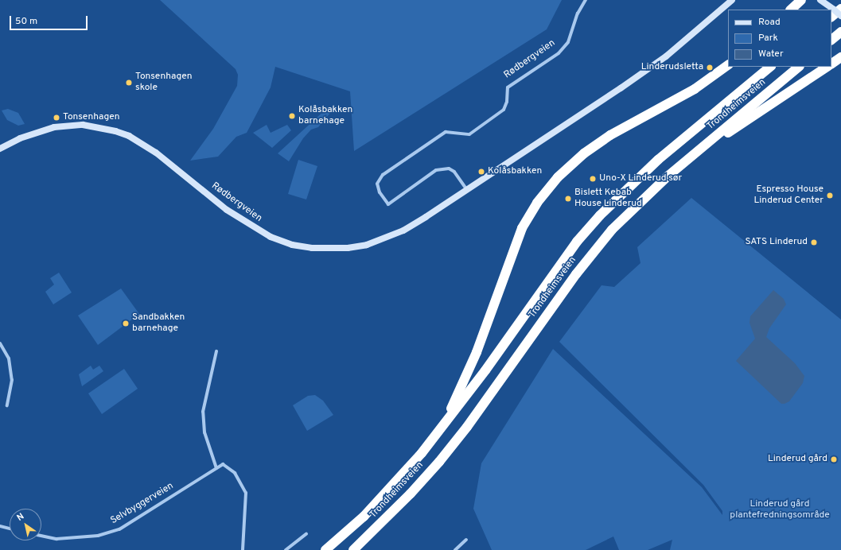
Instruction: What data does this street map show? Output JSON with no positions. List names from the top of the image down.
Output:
{
  "streets": {
    "highway": ["Trondheimsveien"],
    "street": ["Rødbergveien", "Selvbyggerveien"]
  },
  "parks": ["Linderud gård plantefredningsområde"],
  "places": [
    "Linderudsletta",
    "Tonsenhagen skole",
    "Kolåsbakken barnehage",
    "Tonsenhagen",
    "Kolåsbakken",
    "Uno-X Linderud sør",
    "Espresso House Linderud Center",
    "Bislett Kebab House Linderud",
    "SATS Linderud",
    "Sandbakken barnehage",
    "Linderud gård"
  ],
  "legend": ["Road", "Park", "Water"],
  "scale_bar": "50 m",
  "north": "top left"
}
